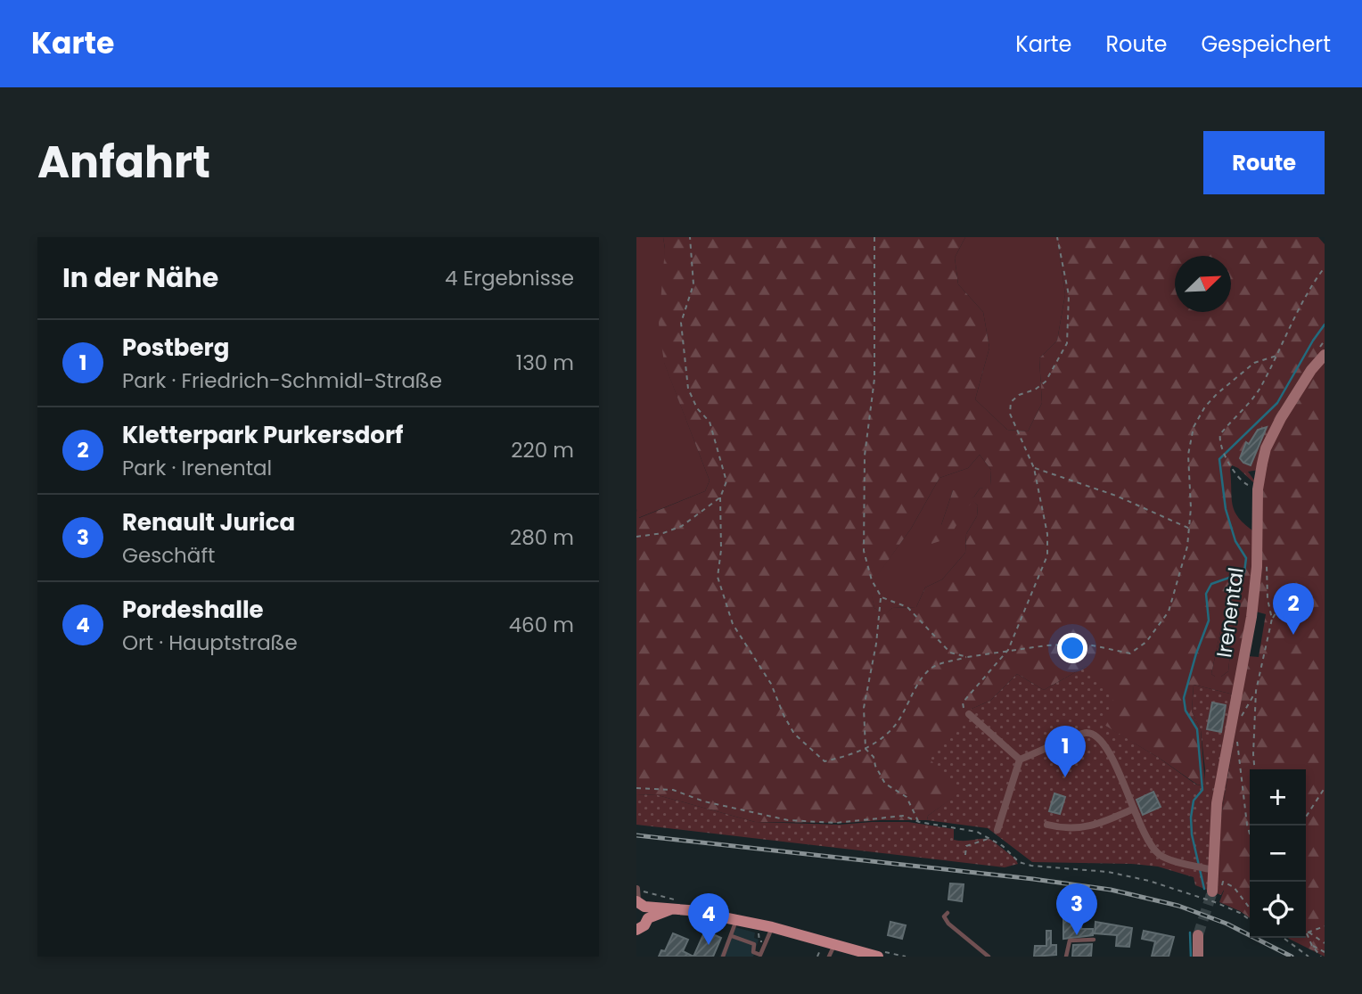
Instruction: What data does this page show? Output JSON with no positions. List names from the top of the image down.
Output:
{
  "streets": {
    "street": ["Irenental"]
  },
  "north": "top right",
  "page": {
    "header": "Karte",
    "nav": ["Karte", "Route", "Gespeichert"],
    "title": "Anfahrt",
    "buttons": "Route",
    "heading": ["In der Nähe", "4 Ergebnisse"],
    "list": [
      {
        "mark": "1",
        "name": "Postberg",
        "note": "Park · Friedrich-Schmidl-Straße",
        "value": "130 m"
      },
      {
        "mark": "2",
        "name": "Kletterpark Purkersdorf",
        "note": "Park · Irenental",
        "value": "220 m"
      },
      {
        "mark": "3",
        "name": "Renault Jurica",
        "note": "Geschäft",
        "value": "280 m"
      },
      {
        "mark": "4",
        "name": "Pordeshalle",
        "note": "Ort · Hauptstraße",
        "value": "460 m"
      }
    ],
    "pins": [
      "2",
      "1",
      "3",
      "4"
    ],
    "map_buttons": ["+", "−"]
  }
}
